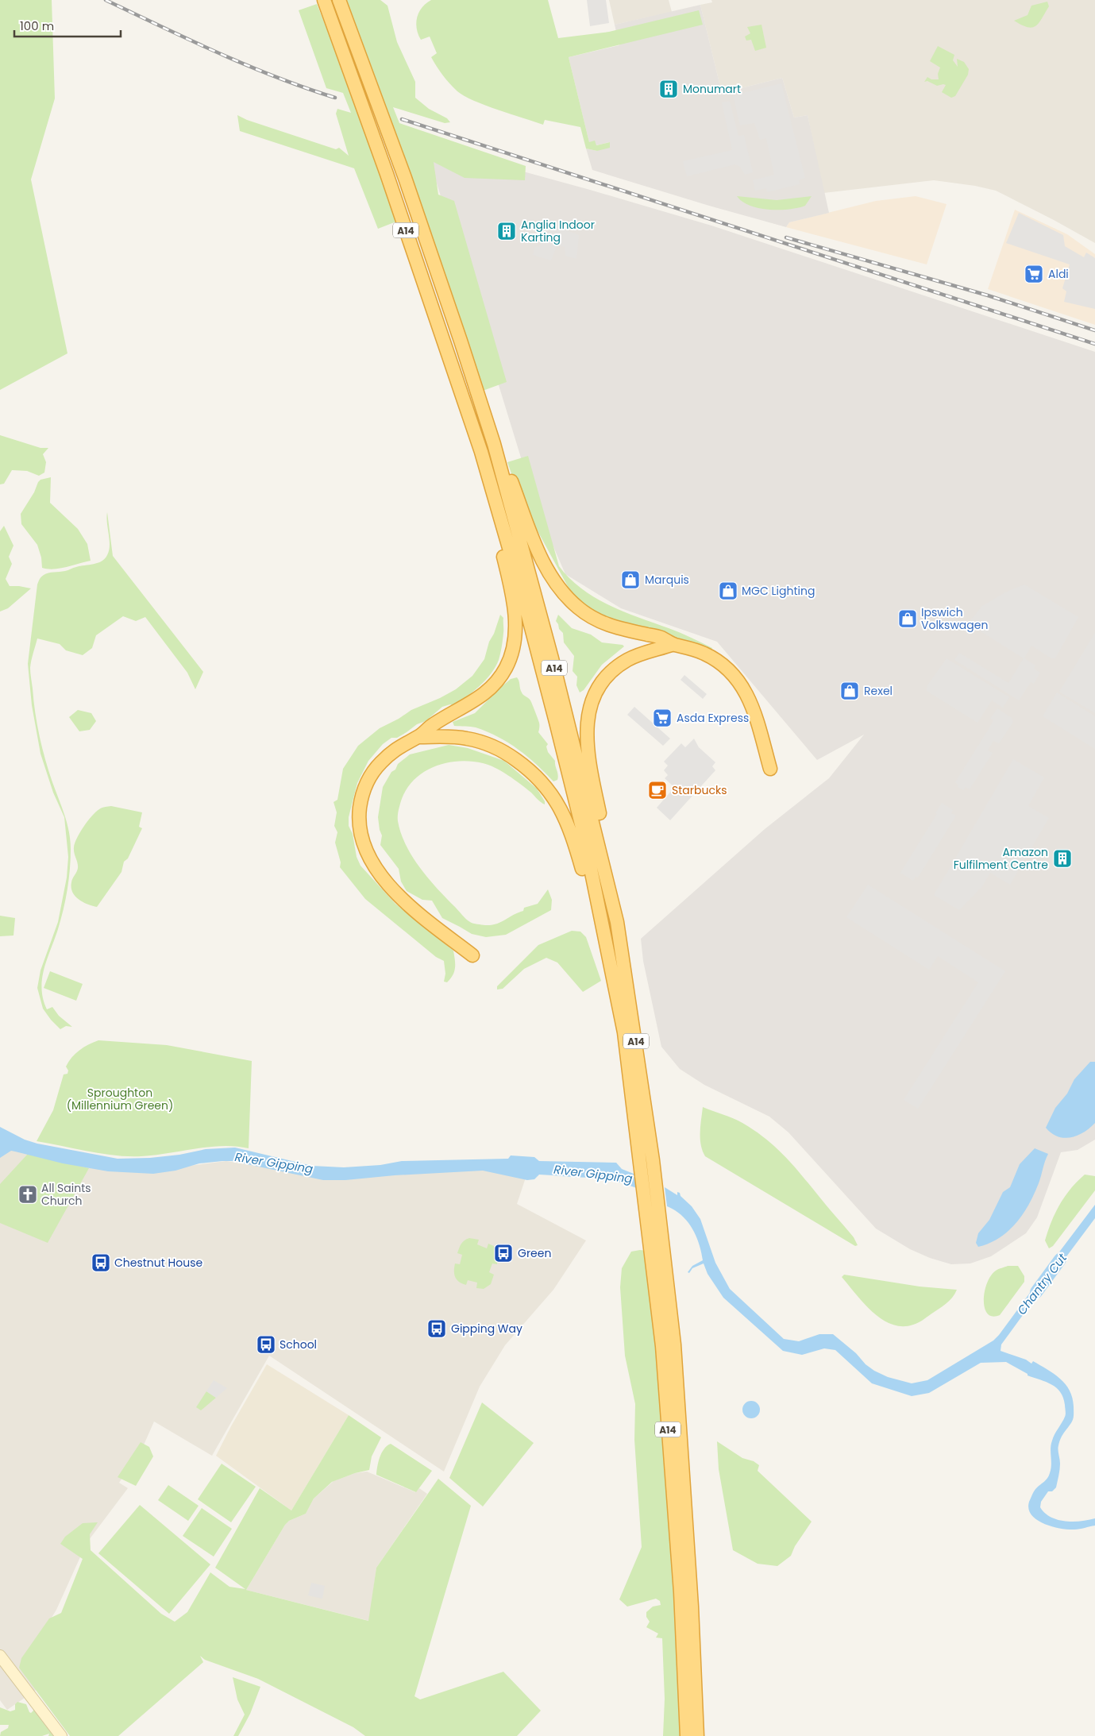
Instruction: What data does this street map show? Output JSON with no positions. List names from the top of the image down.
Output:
{
  "streets": {
    "highway": ["A14"]
  },
  "water": ["River Gipping", "Chantry Cut"],
  "parks": ["Sproughton (Millennium Green)"],
  "places": {
    "building": ["Monumart", "Anglia Indoor Karting", "Amazon Fulfilment Centre"],
    "supermarket": ["Aldi", "Asda Express"],
    "shop": [
      "Marquis",
      "MGC Lighting",
      "Ipswich Volkswagen",
      "Rexel"
    ],
    "cafe": ["Starbucks"],
    "church": ["All Saints Church"],
    "bus stop": [
      "Green",
      "Chestnut House",
      "Gipping Way",
      "School"
    ]
  },
  "scale_bar": "100 m"
}
